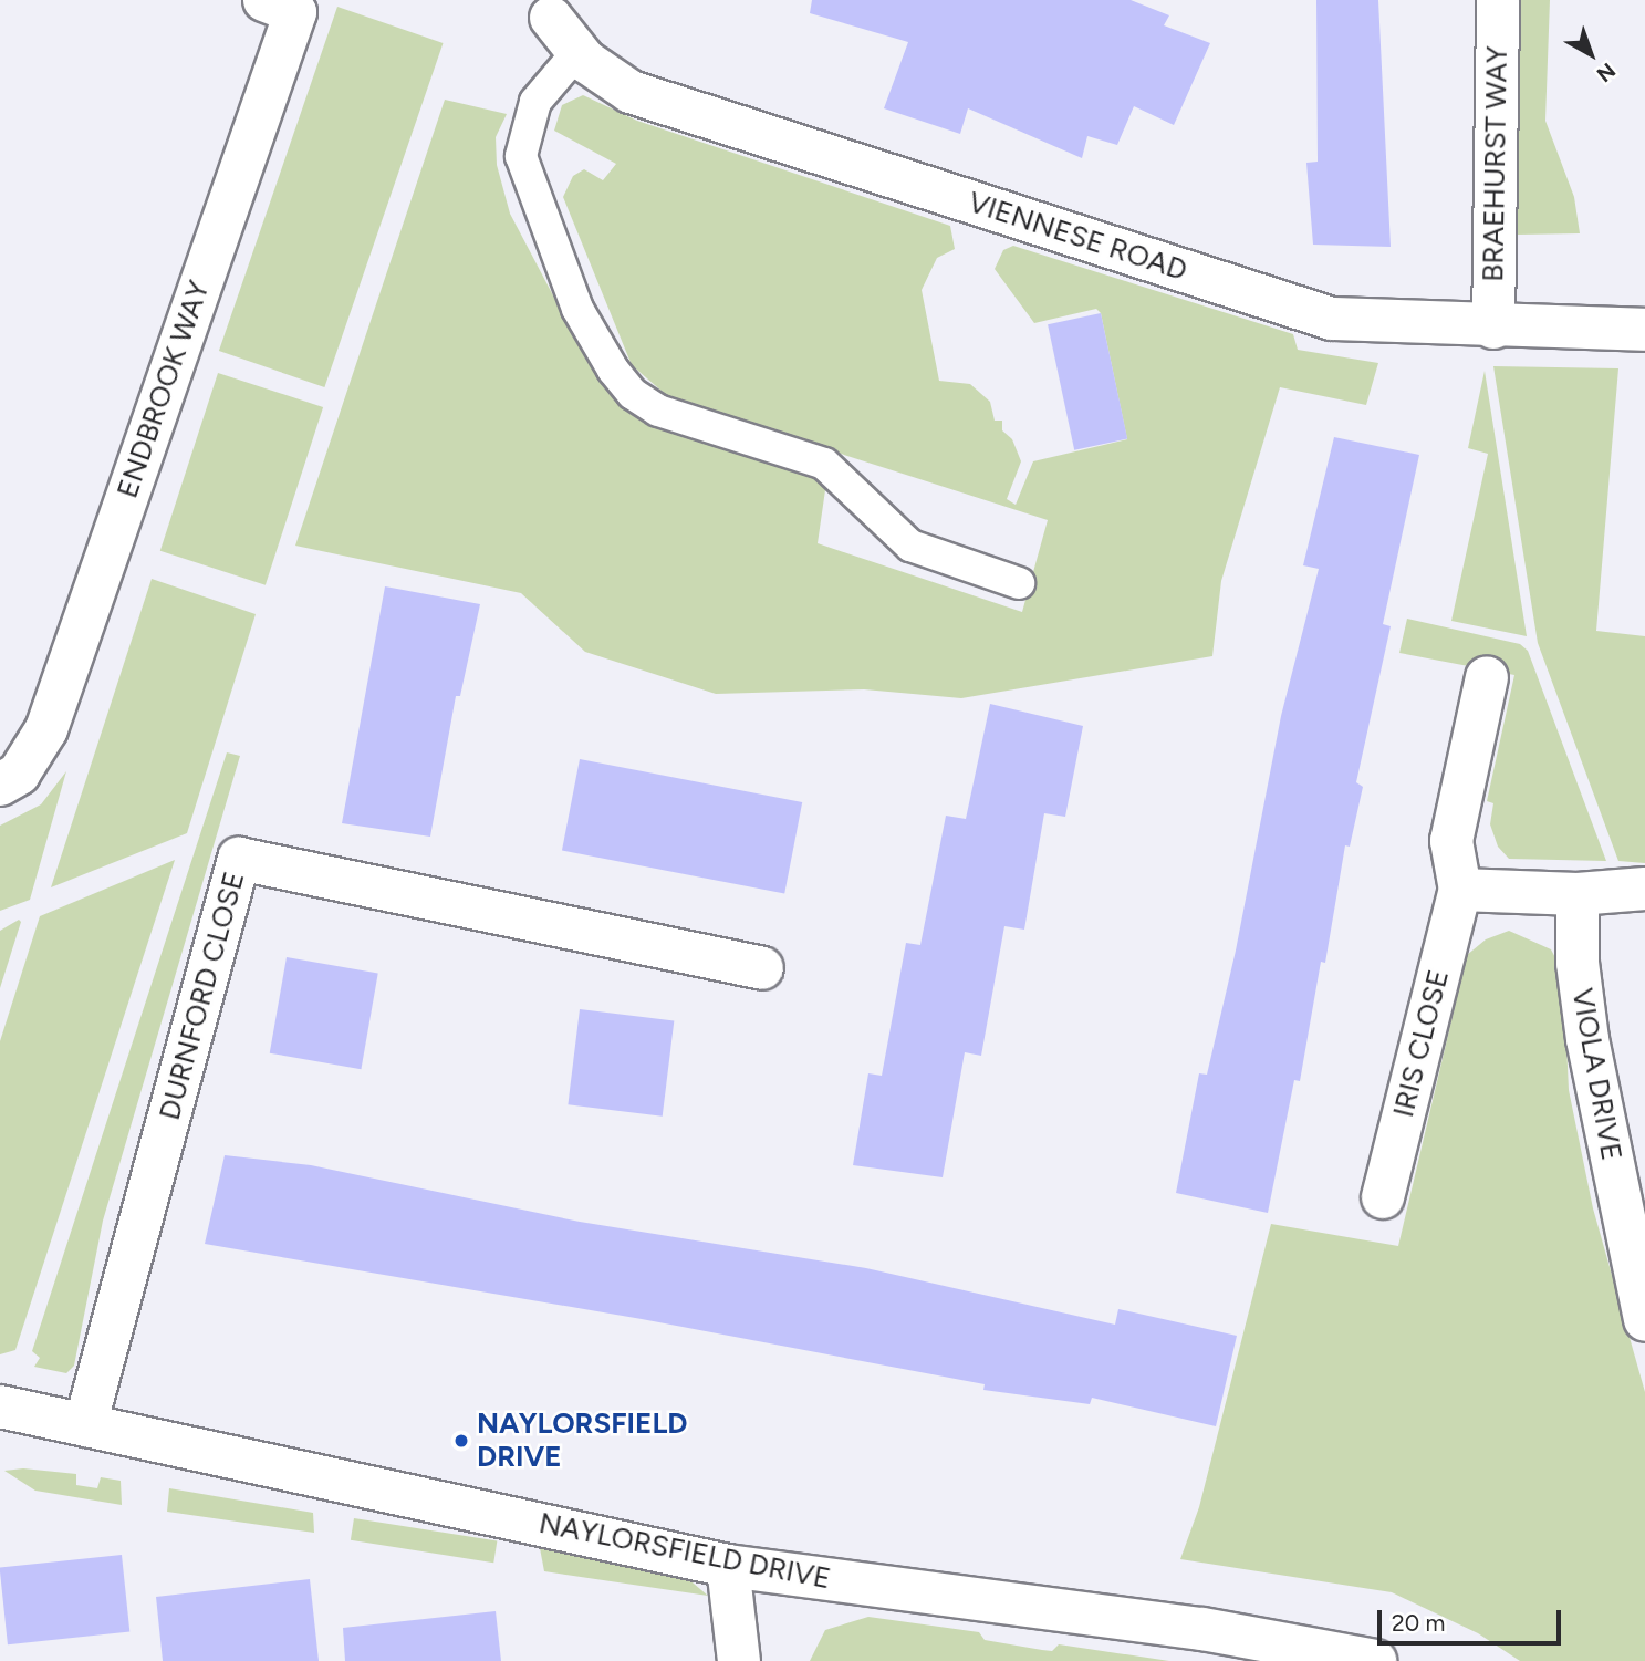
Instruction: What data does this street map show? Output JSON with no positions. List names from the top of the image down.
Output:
{
  "streets": {
    "street": [
      "BRAEHURST WAY",
      "VIENNESE ROAD",
      "ENDBROOK WAY",
      "DURNFORD CLOSE",
      "IRIS CLOSE",
      "VIOLA DRIVE",
      "NAYLORSFIELD DRIVE"
    ]
  },
  "crossings": [
    ["BRAEHURST WAY", "VIENNESE ROAD"],
    ["DURNFORD CLOSE", "NAYLORSFIELD DRIVE"]
  ],
  "places": ["NAYLORSFIELD DRIVE"],
  "scale_bar": "20 m",
  "north": "bottom right"
}
